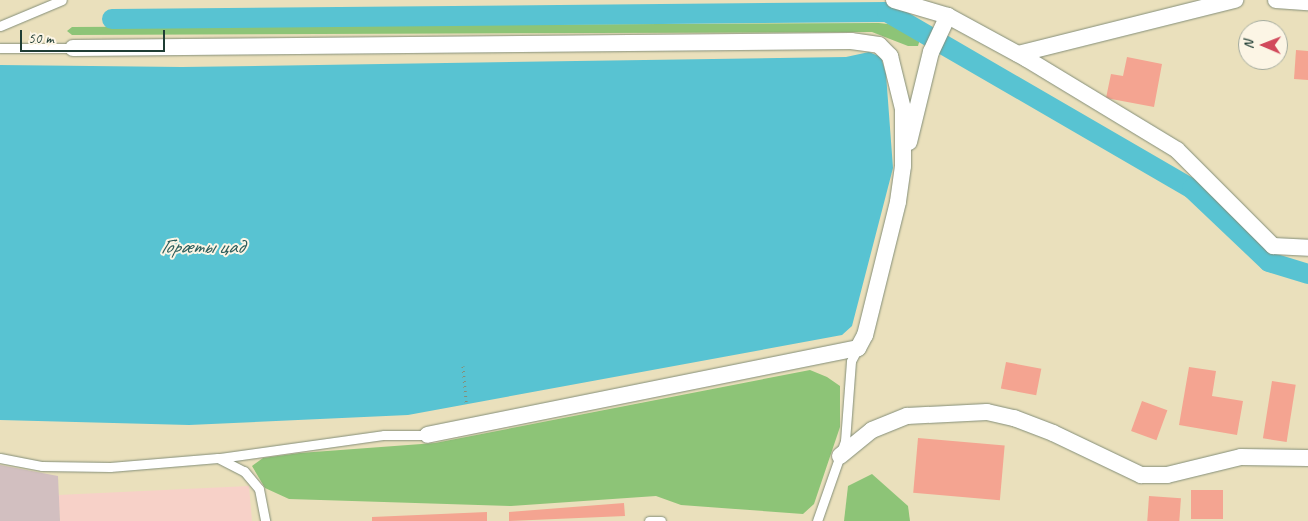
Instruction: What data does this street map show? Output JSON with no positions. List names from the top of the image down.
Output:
{
  "water": ["Горӕты цад"],
  "scale_bar": "50 m",
  "north": "left"
}
